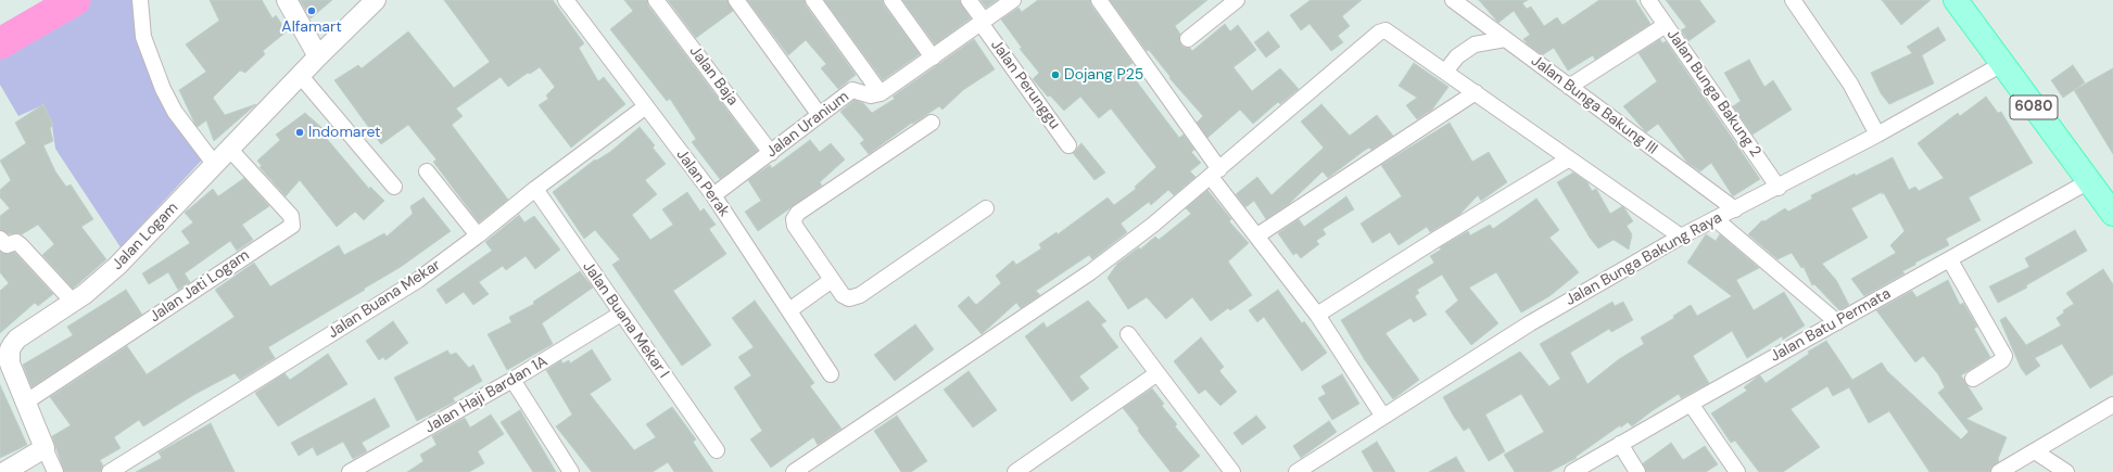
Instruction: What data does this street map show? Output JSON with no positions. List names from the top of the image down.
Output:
{
  "streets": {
    "main road": ["6080"],
    "street": [
      "Jalan Baja",
      "Jalan Perunggu",
      "Jalan Bunga Bakung 2",
      "Jalan Bunga Bakung III",
      "Jalan Uranium",
      "Jalan Perak",
      "Jalan Logam",
      "Jalan Bunga Bakung Raya",
      "Jalan Jati Logam",
      "Jalan Buana Mekar",
      "Jalan Buana Mekar I",
      "Jalan Batu Permata",
      "Jalan Haji Bardan 1A"
    ]
  },
  "crossings": [
    ["Jalan Baja", "Jalan Uranium"],
    ["Jalan Bunga Bakung 2", "Jalan Bunga Bakung Raya"],
    ["Jalan Bunga Bakung III", "Jalan Bunga Bakung Raya"],
    ["6080", "Jalan Bunga Bakung Raya"],
    ["6080", "Jalan Batu Permata"],
    ["Jalan Uranium", "Jalan Perak"],
    ["Jalan Perak", "Jalan Buana Mekar"],
    ["Jalan Logam", "Jalan Jati Logam"],
    ["Jalan Buana Mekar", "Jalan Buana Mekar I"],
    ["Jalan Buana Mekar I", "Jalan Haji Bardan 1A"]
  ],
  "places": ["Alfamart", "Dojang P25", "Indomaret"]
}
